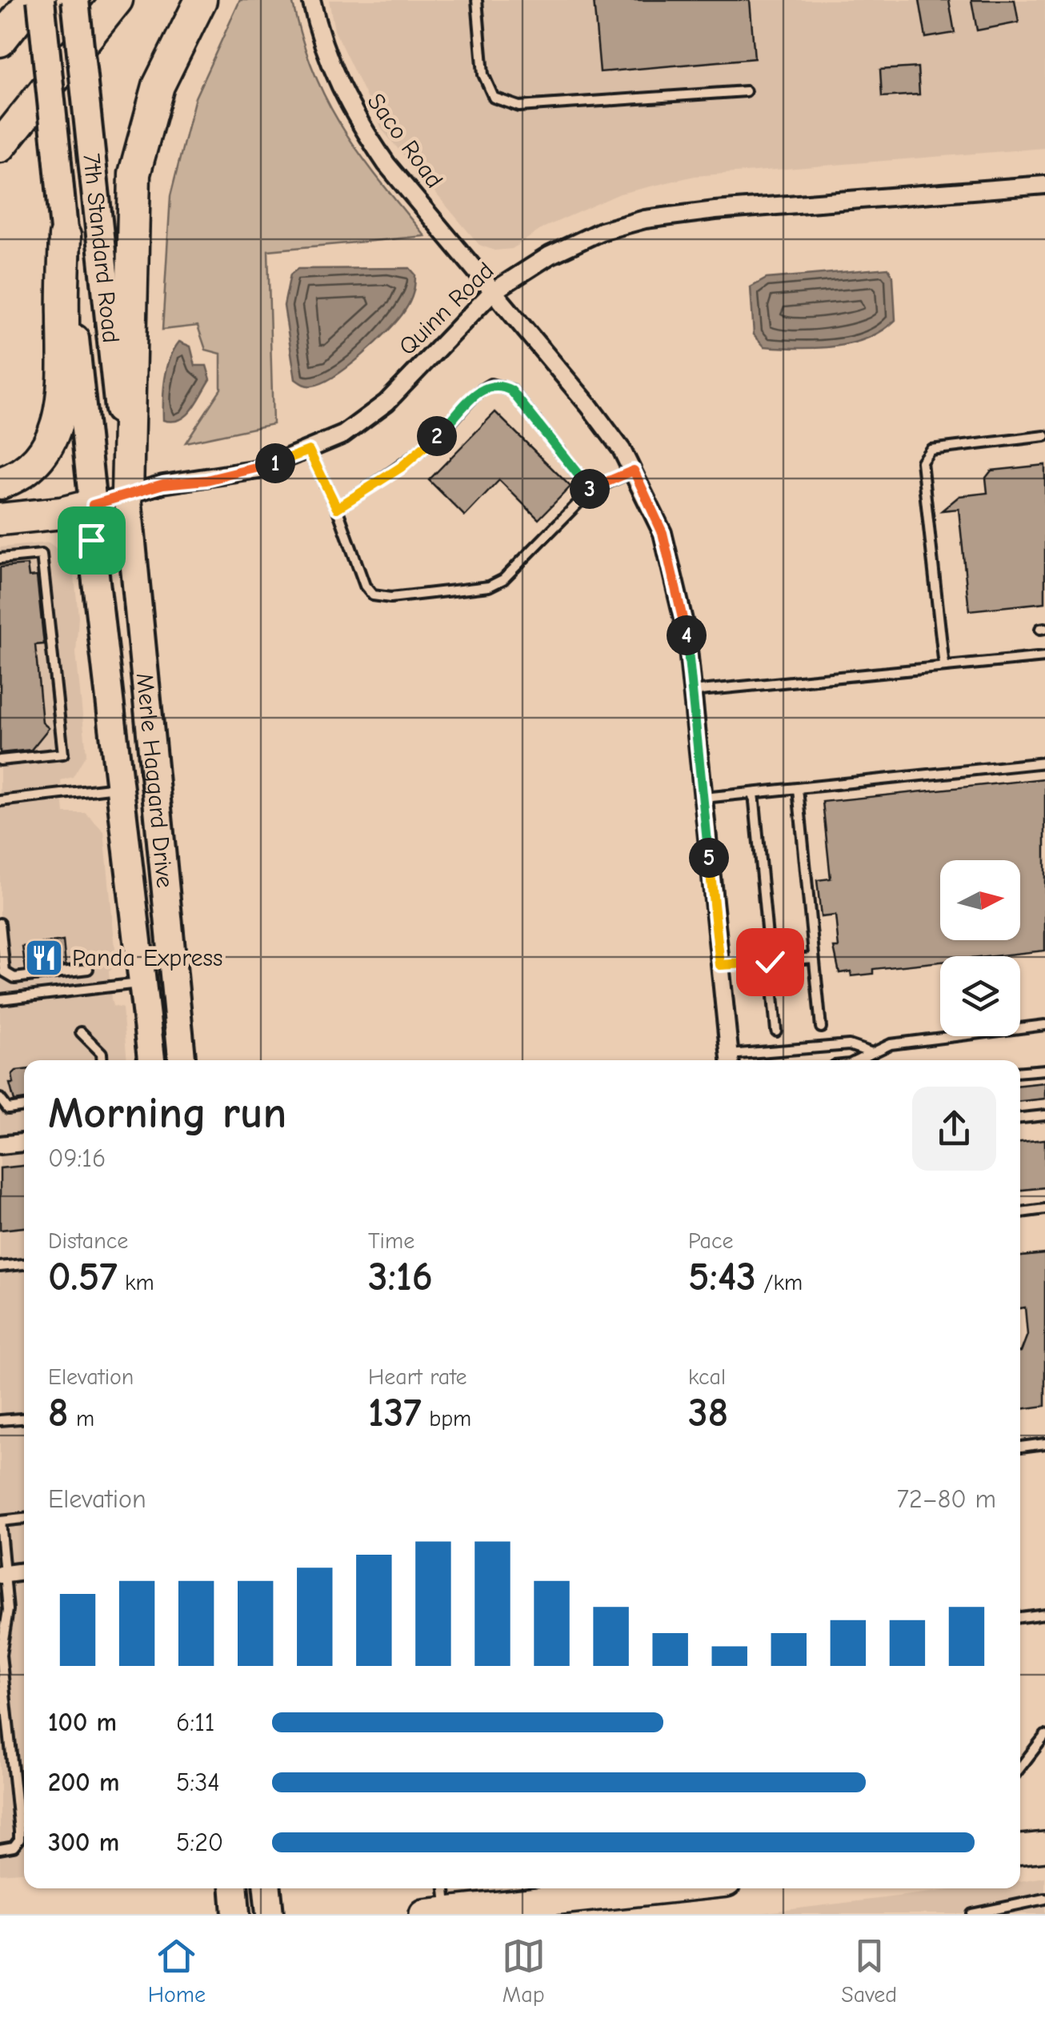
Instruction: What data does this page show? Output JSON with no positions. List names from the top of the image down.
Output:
{
  "streets": {
    "main road": ["7th Standard Road", "Merle Haggard Drive"],
    "street": ["Saco Road", "Quinn Road"]
  },
  "crossings": [
    ["Saco Road", "Quinn Road"],
    ["7th Standard Road", "Quinn Road"],
    ["7th Standard Road", "Merle Haggard Drive"],
    ["Quinn Road", "Merle Haggard Drive"]
  ],
  "places": {
    "restaurant": ["Panda Express"]
  },
  "north": "right",
  "page": {
    "pins": [
      "2",
      "1",
      "3",
      "4",
      "5"
    ],
    "heading": ["Morning run", "09:16"],
    "stats": [
      ["Distance", "0.57 km"],
      ["Time", "3:16"],
      ["Pace", "5:43 /km"],
      ["Elevation", "8 m"],
      ["Heart rate", "137 bpm"],
      ["kcal", "38"]
    ],
    "chart": ["Elevation", "72–80 m"],
    "list": [
      {
        "name": "100 m",
        "note": "6:11"
      },
      {
        "name": "200 m",
        "note": "5:34"
      },
      {
        "name": "300 m",
        "note": "5:20"
      }
    ],
    "tabs": ["Home", "Map", "Saved"]
  }
}
